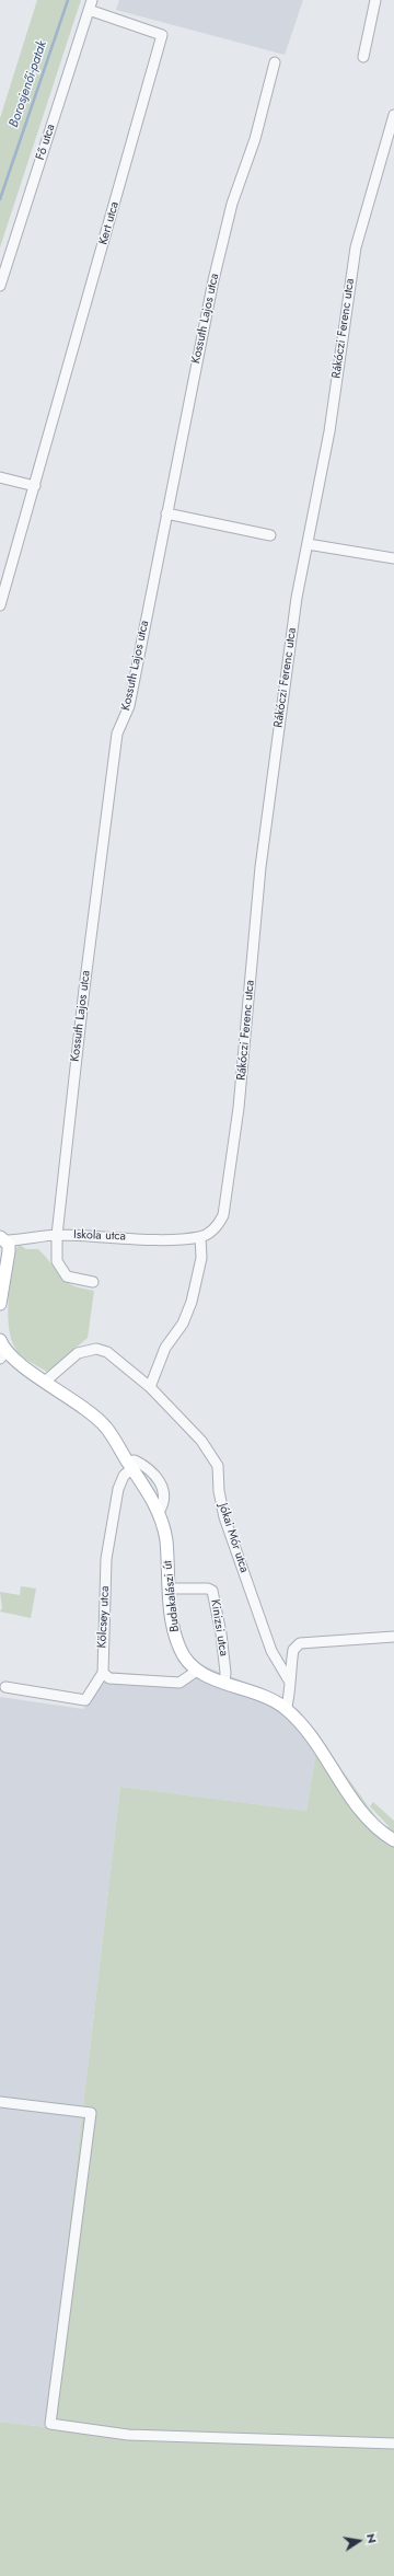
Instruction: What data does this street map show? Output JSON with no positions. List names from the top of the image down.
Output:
{
  "streets": {
    "main road": ["Budakalászi út"],
    "street": [
      "Fő utca",
      "Kert utca",
      "Kossuth Lajos utca",
      "Rákóczi Ferenc utca",
      "Iskola utca",
      "Jókai Mór utca",
      "Kölcsey utca",
      "Kinizsi utca"
    ]
  },
  "crossings": [
    ["Fő utca", "Kert utca"],
    ["Kossuth Lajos utca", "Iskola utca"],
    ["Rákóczi Ferenc utca", "Iskola utca"],
    ["Jókai Mór utca", "Budakalászi út"],
    ["Budakalászi út", "Kölcsey utca"],
    ["Budakalászi út", "Kinizsi utca"]
  ],
  "water": ["Borosjenői-patak"],
  "north": "right"
}
